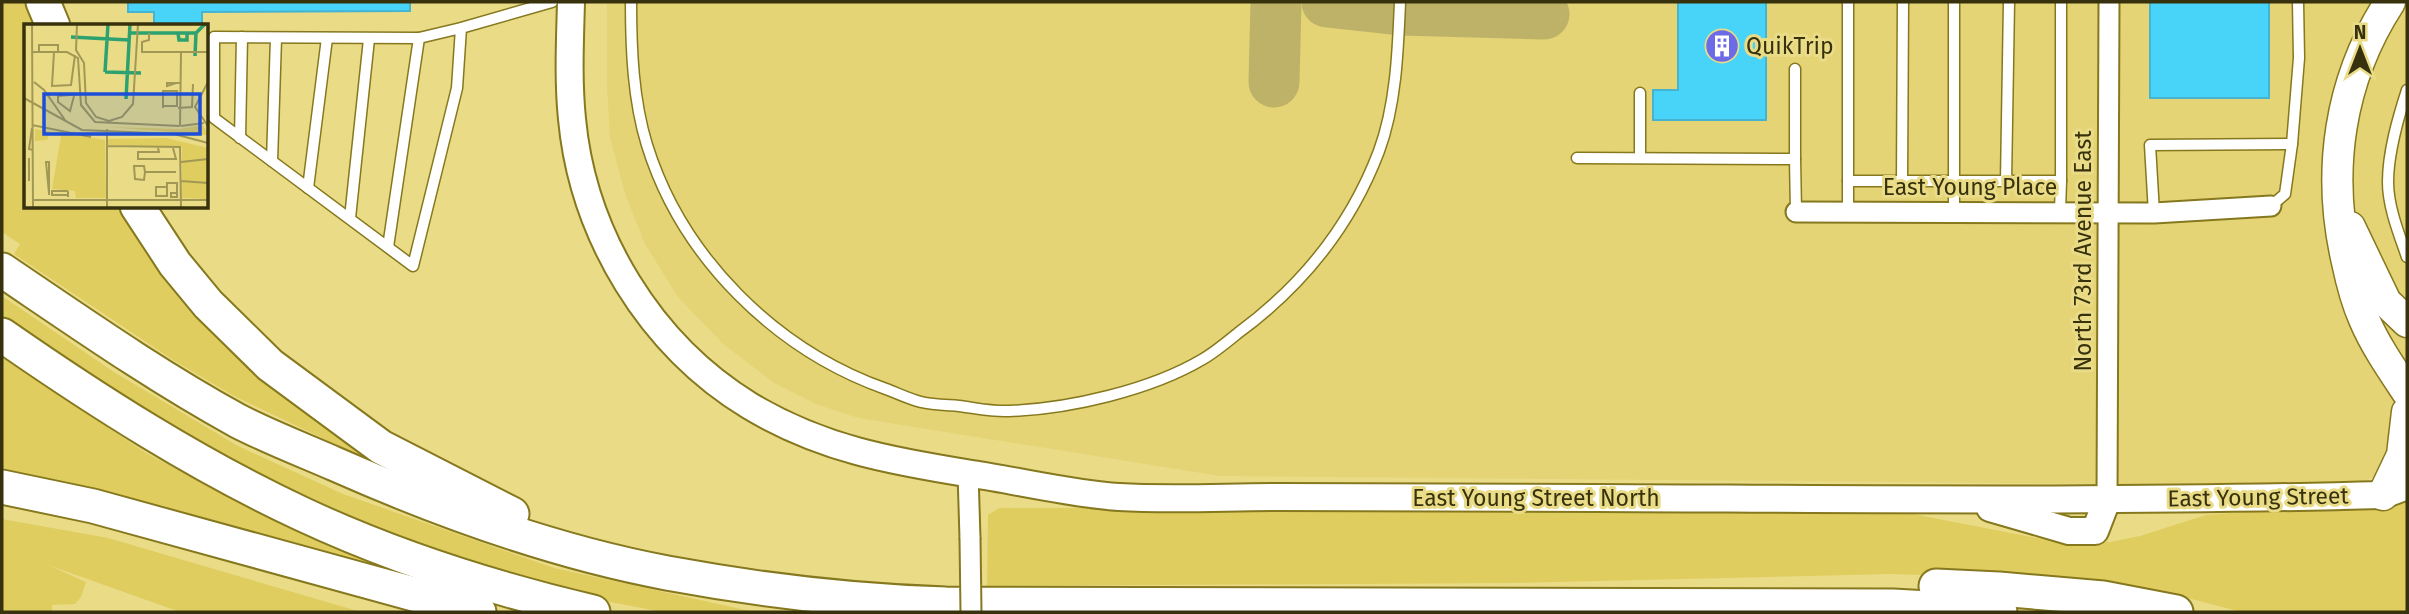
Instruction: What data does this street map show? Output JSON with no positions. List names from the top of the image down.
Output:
{
  "streets": {
    "street": [
      "East Young Place",
      "North 73rd Avenue East",
      "East Young Street",
      "East Young Street North"
    ]
  },
  "crossings": [
    ["East Young Place", "North 73rd Avenue East"],
    ["North 73rd Avenue East", "East Young Street"],
    ["North 73rd Avenue East", "East Young Street North"],
    ["East Young Street", "East Young Street North"]
  ],
  "places": {
    "building": ["QuikTrip"]
  },
  "north": "top"
}
